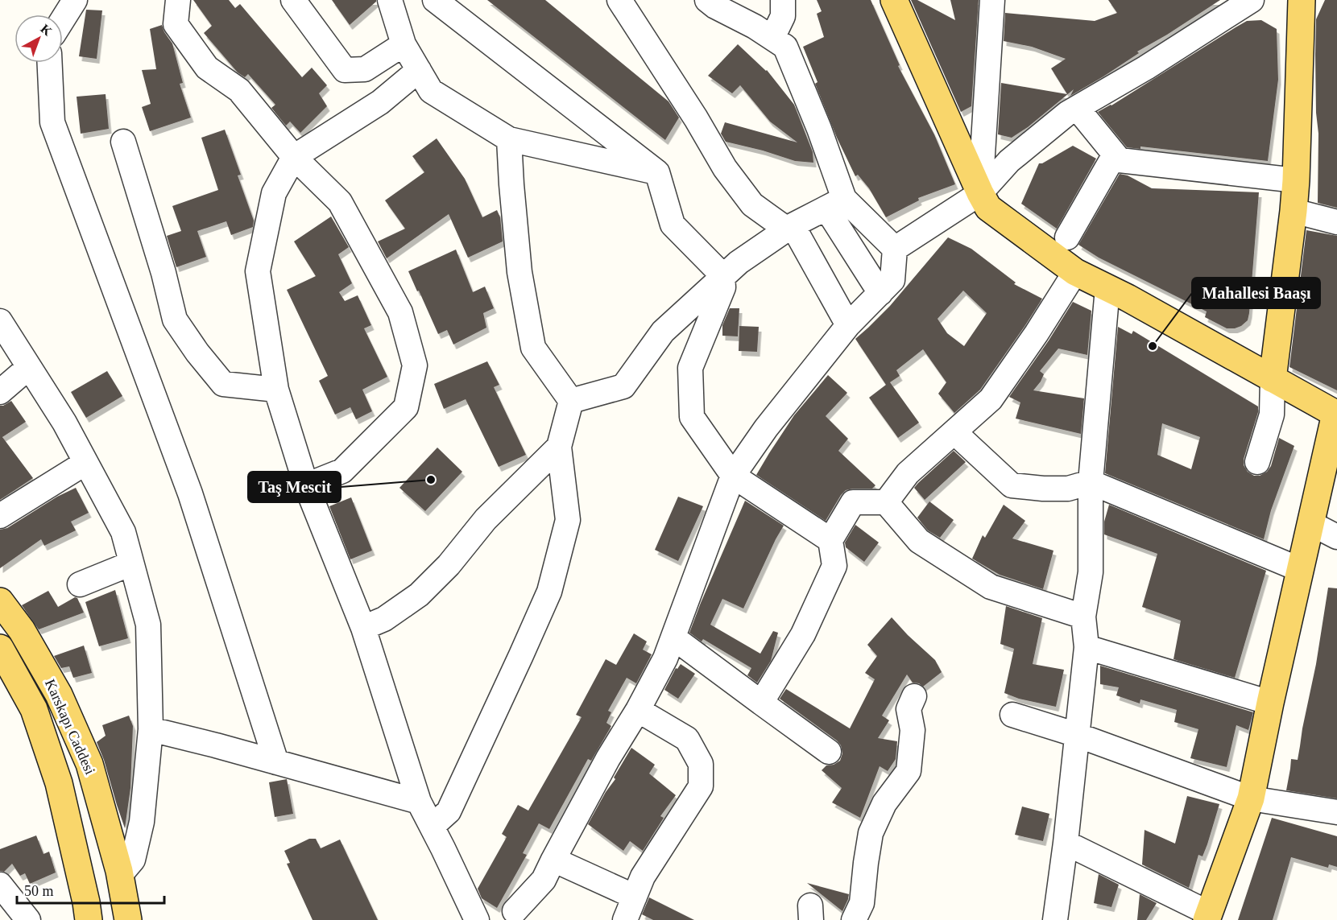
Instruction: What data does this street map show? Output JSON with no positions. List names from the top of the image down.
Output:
{
  "streets": {
    "main road": ["Karskapı Caddesi"]
  },
  "places": ["Mahallesi Baaşı", "Taş Mescit"],
  "scale_bar": "50 m",
  "north": "top right"
}
